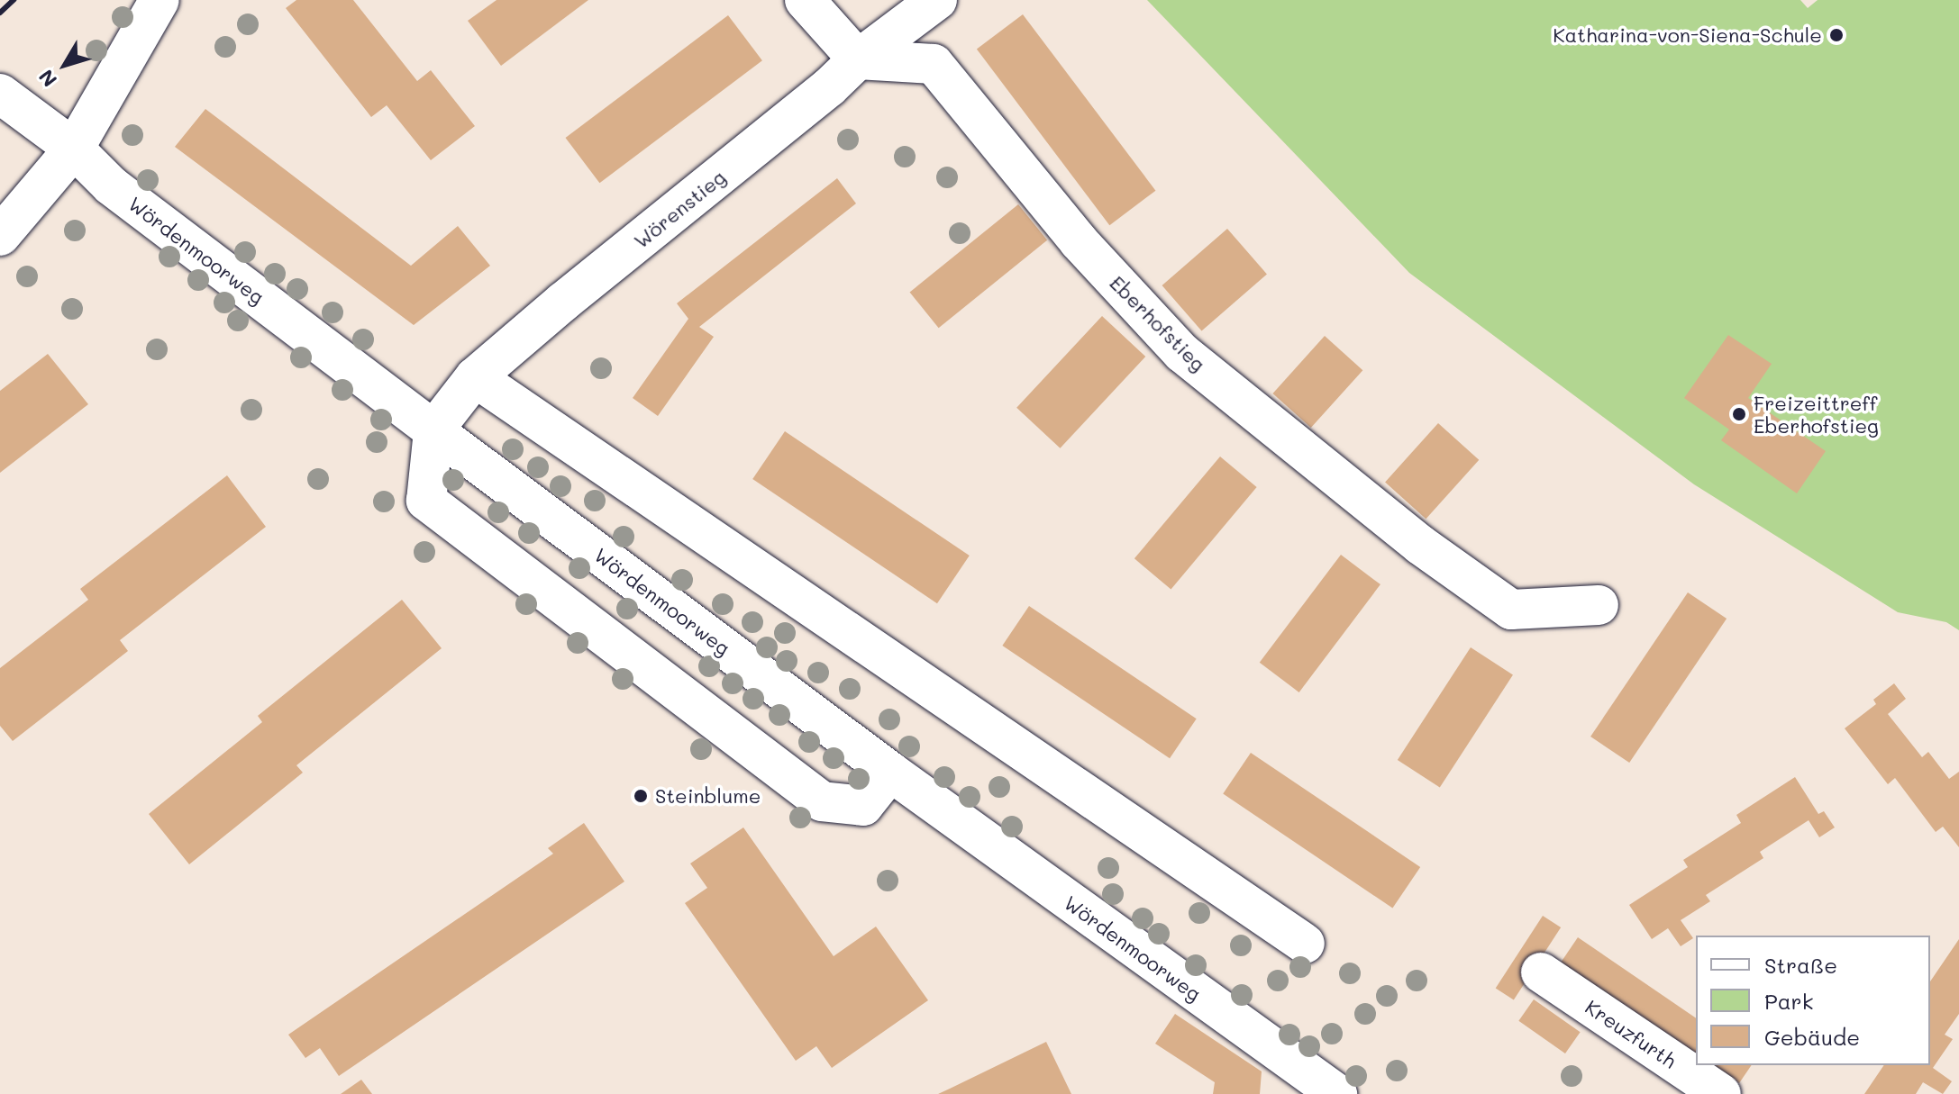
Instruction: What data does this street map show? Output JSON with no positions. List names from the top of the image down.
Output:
{
  "streets": {
    "street": [
      "Wörenstieg",
      "Wördenmoorweg",
      "Eberhofstieg",
      "Kreuzfurth"
    ]
  },
  "crossings": [
    ["Wörenstieg", "Wördenmoorweg"],
    ["Wörenstieg", "Eberhofstieg"]
  ],
  "places": ["Katharina-von-Siena-Schule", "Freizeittreff Eberhofstieg", "Steinblume"],
  "legend": ["Straße", "Park", "Gebäude"],
  "north": "bottom left"
}
